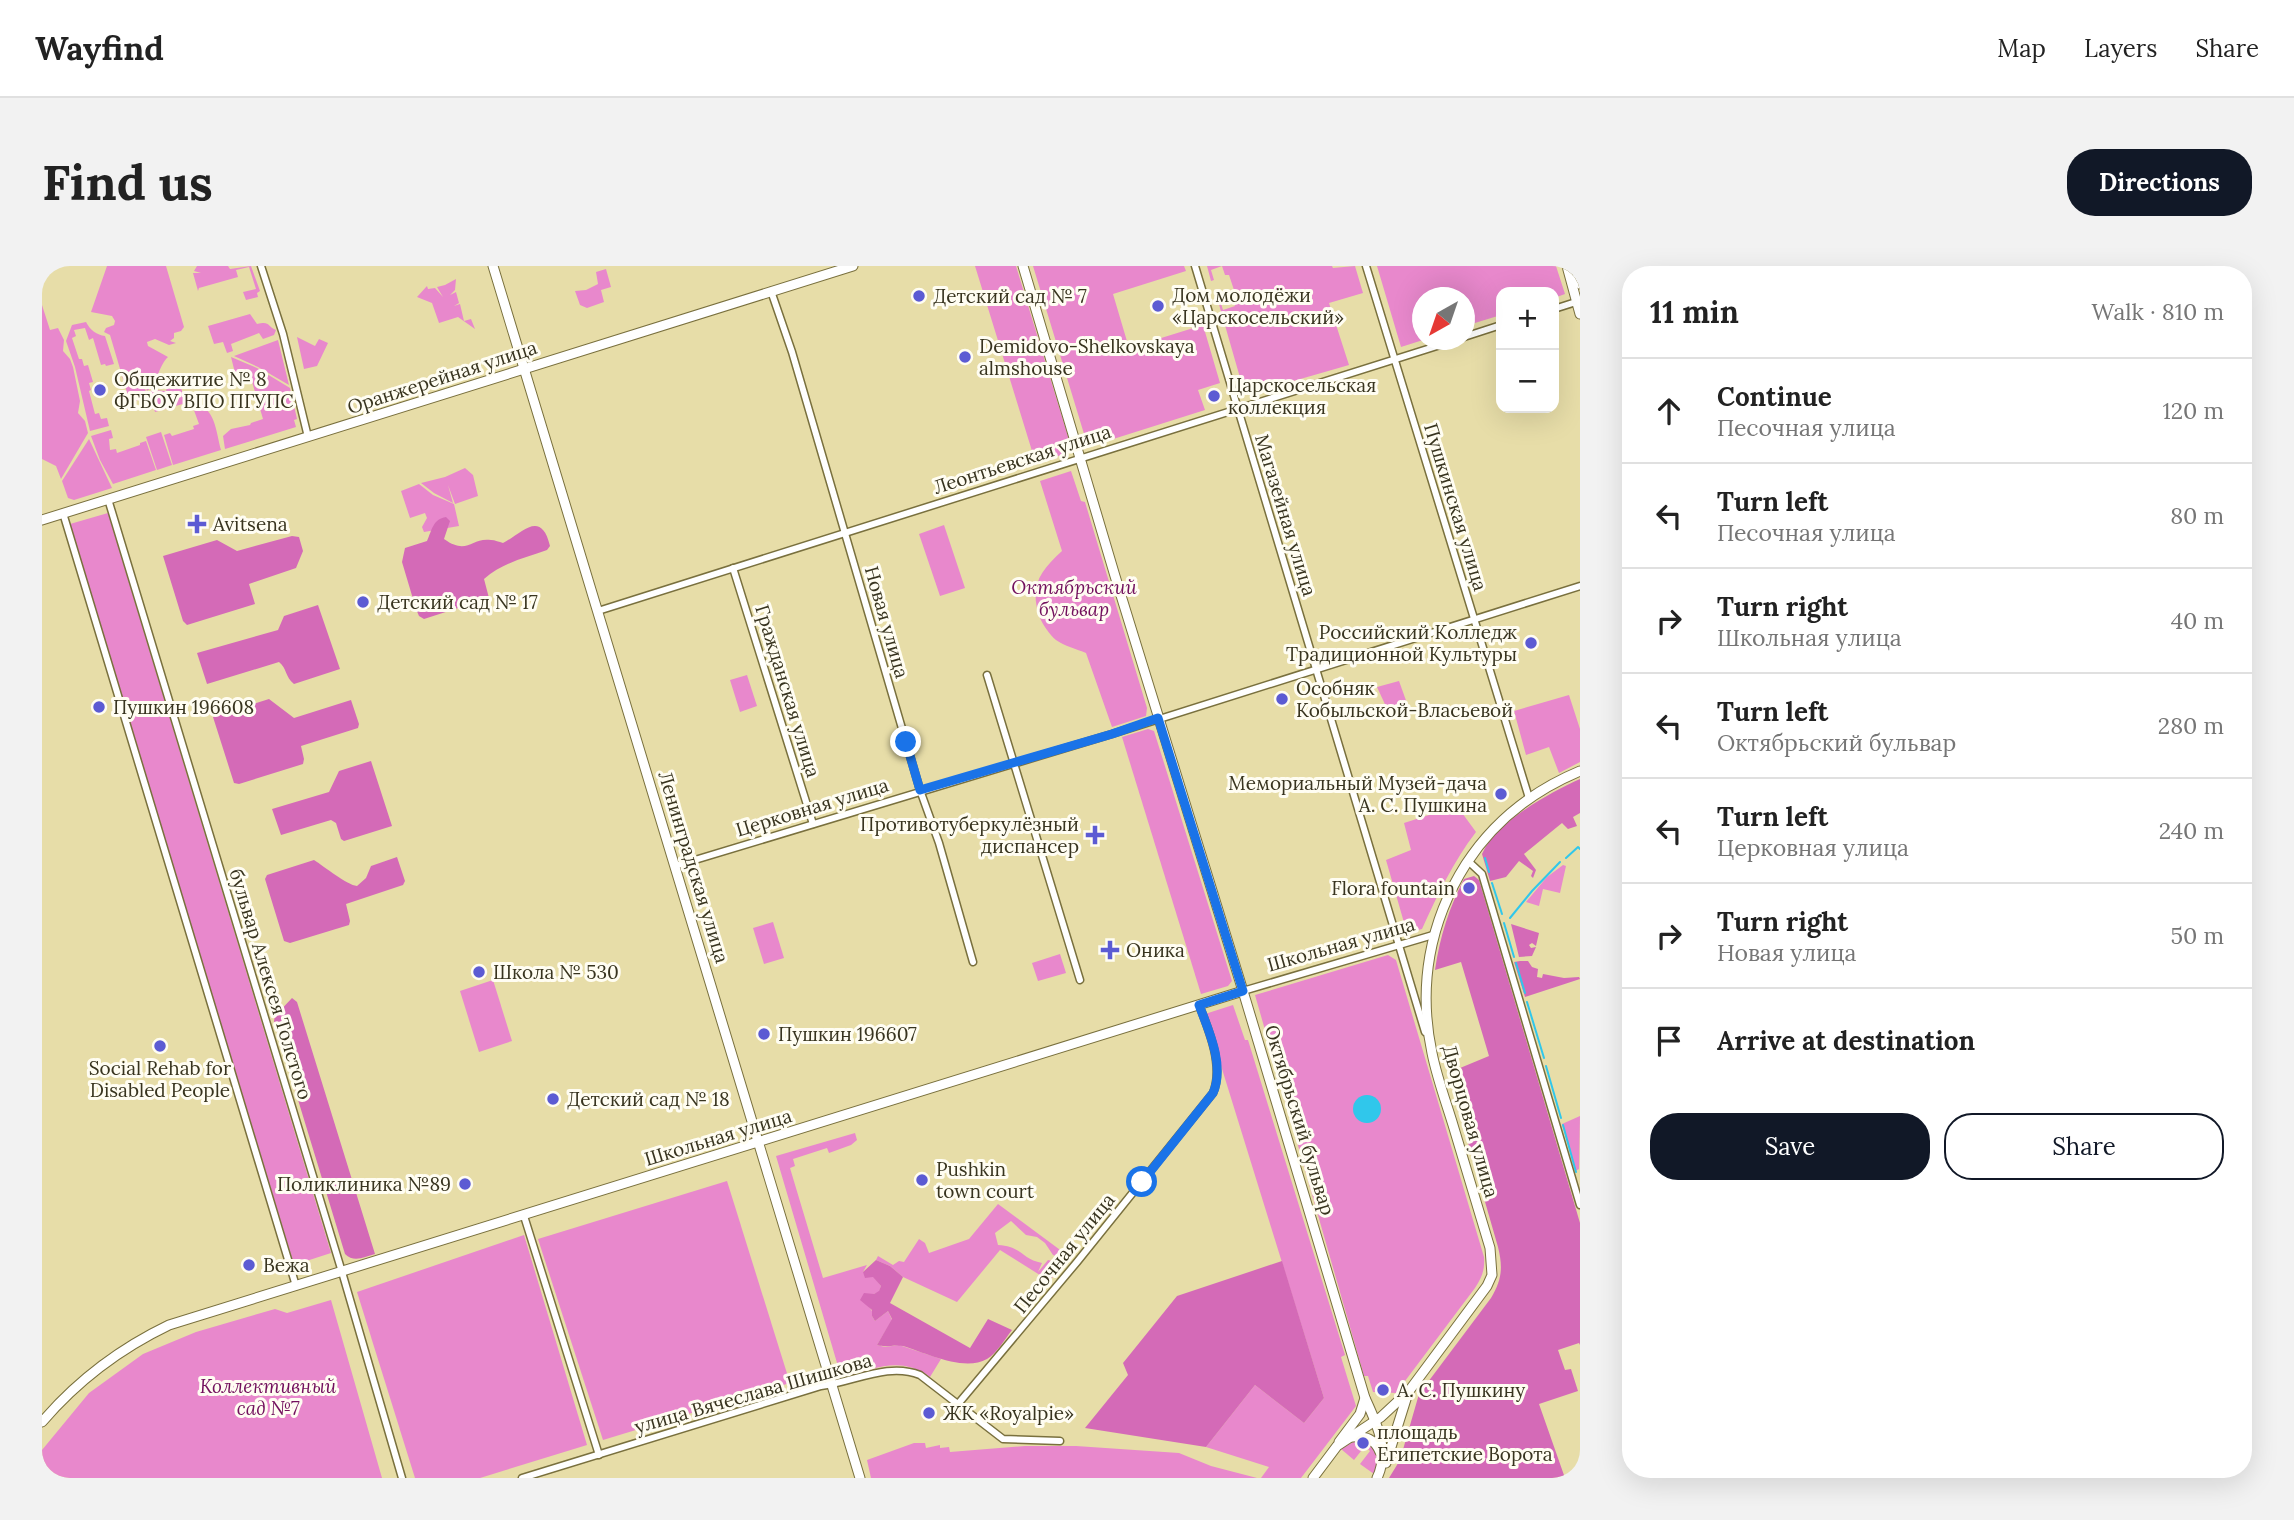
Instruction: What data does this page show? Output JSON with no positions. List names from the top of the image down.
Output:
{
  "streets": {
    "street": [
      "Оранжерейная улица",
      "Леонтьевская улица",
      "Пушкинская улица",
      "Магазейная улица",
      "Новая улица",
      "Гражданская улица",
      "Церковная улица",
      "Ленинградская улица",
      "Школьная улица",
      "бульвар Алексея Толстого",
      "Октябрьский бульвар",
      "Дворцовая улица",
      "Песочная улица",
      "улица Вячеслава Шишкова"
    ]
  },
  "crossings": [
    ["Оранжерейная улица", "Новая улица"],
    ["Оранжерейная улица", "Ленинградская улица"],
    ["Оранжерейная улица", "бульвар Алексея Толстого"],
    ["Леонтьевская улица", "Пушкинская улица"],
    ["Леонтьевская улица", "Магазейная улица"],
    ["Леонтьевская улица", "Новая улица"],
    ["Леонтьевская улица", "Гражданская улица"],
    ["Леонтьевская улица", "Ленинградская улица"],
    ["Леонтьевская улица", "Октябрьский бульвар"],
    ["Пушкинская улица", "Церковная улица"],
    ["Пушкинская улица", "Дворцовая улица"],
    ["Магазейная улица", "Церковная улица"],
    ["Магазейная улица", "Школьная улица"],
    ["Магазейная улица", "Дворцовая улица"],
    ["Новая улица", "Церковная улица"],
    ["Гражданская улица", "Церковная улица"],
    ["Церковная улица", "Ленинградская улица"],
    ["Церковная улица", "Октябрьский бульвар"],
    ["Ленинградская улица", "Школьная улица"],
    ["Ленинградская улица", "улица Вячеслава Шишкова"],
    ["Школьная улица", "бульвар Алексея Толстого"],
    ["Школьная улица", "Октябрьский бульвар"],
    ["Школьная улица", "Дворцовая улица"],
    ["Школьная улица", "Песочная улица"],
    ["Песочная улица", "улица Вячеслава Шишкова"]
  ],
  "parks": ["Октябрьский бульвар", "Коллективный сад №7"],
  "places": {
    "other": [
      "Детский сад № 7",
      "Дом молодёжи «Царскосельский»",
      "Demidovo-Shelkovskaya almshouse",
      "Общежитие № 8 ФГБОУ ВПО ПГУПС",
      "Царскосельская коллекция",
      "Детский сад № 17",
      "Российский Колледж Традиционной Культуры",
      "Особняк Кобыльской-Власьевой",
      "Пушкин 196608",
      "Мемориальный Музей-дача А. С. Пушкина",
      "Flora fountain",
      "Школа № 530",
      "Пушкин 196607",
      "Social Rehab for Disabled People",
      "Детский сад № 18",
      "Pushkin town court",
      "Поликлиника №89",
      "Вежа",
      "А. С. Пушкину",
      "ЖК «Royalpie»",
      "площадь Египетские Ворота"
    ],
    "health": ["Avitsena", "Противотуберкулёзный диспансер", "Оника"]
  },
  "north": "bottom left",
  "page": {
    "header": "Wayfind",
    "nav": ["Map", "Layers", "Share"],
    "buttons": [
      "Directions",
      ["Save", "Share"]
    ],
    "title": "Find us",
    "heading": ["11 min", "Walk · 810 m"],
    "map_buttons": ["+", "−"],
    "list": [
      ["Continue", "Песочная улица", "120 m"],
      ["Turn left", "Песочная улица", "80 m"],
      ["Turn right", "Школьная улица", "40 m"],
      ["Turn left", "Октябрьский бульвар", "280 m"],
      ["Turn left", "Церковная улица", "240 m"],
      ["Turn right", "Новая улица", "50 m"],
      "Arrive at destination"
    ]
  }
}
